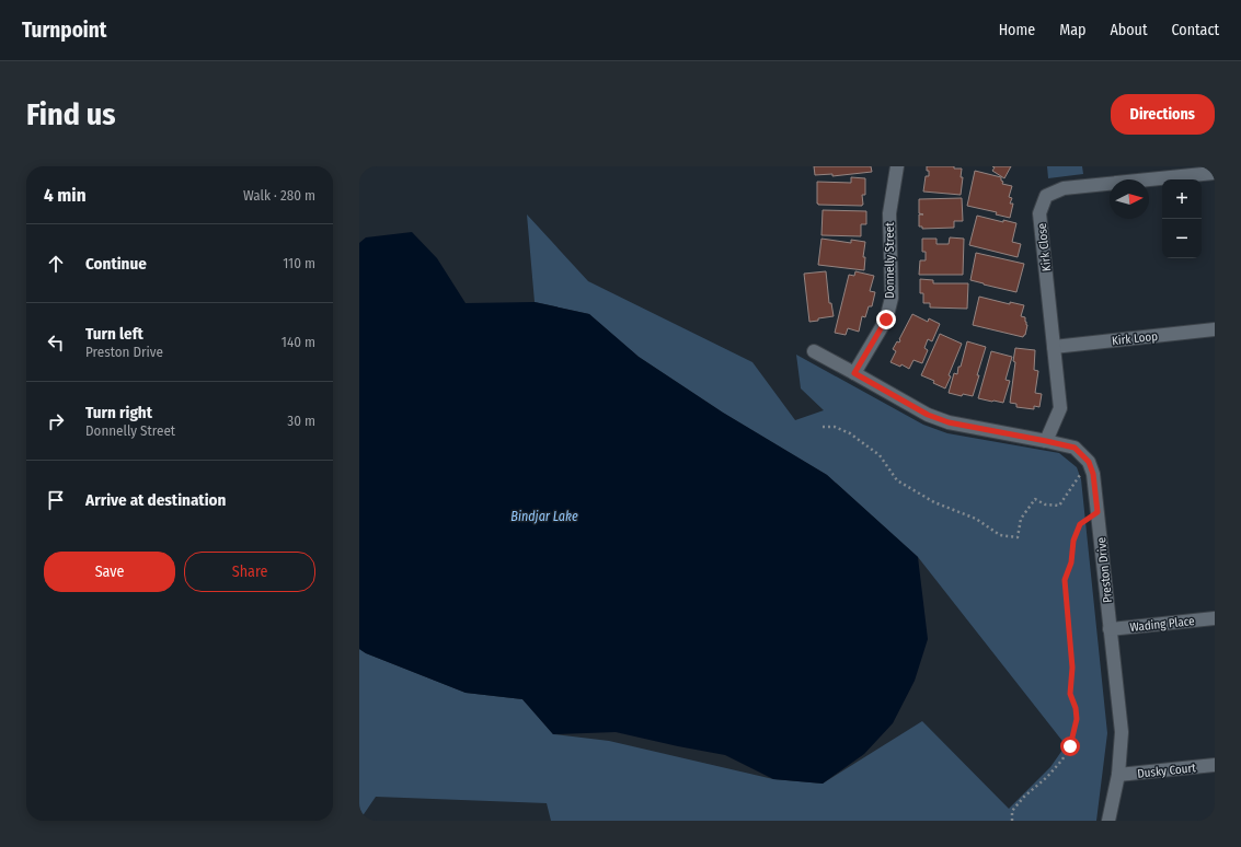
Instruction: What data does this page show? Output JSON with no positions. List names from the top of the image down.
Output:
{
  "streets": {
    "street": [
      "Kirk Close",
      "Donnelly Street",
      "Kirk Loop",
      "Preston Drive",
      "Wading Place",
      "Dusky Court"
    ]
  },
  "crossings": [
    ["Kirk Close", "Kirk Loop"],
    ["Preston Drive", "Wading Place"],
    ["Preston Drive", "Dusky Court"]
  ],
  "water": ["Bindjar Lake"],
  "north": "right",
  "page": {
    "header": "Turnpoint",
    "nav": [
      "Home",
      "Map",
      "About",
      "Contact"
    ],
    "buttons": [
      "Directions",
      ["Save", "Share"]
    ],
    "title": "Find us",
    "heading": ["4 min", "Walk · 280 m"],
    "map_buttons": ["+", "−"],
    "list": [
      ["Continue", "110 m"],
      ["Turn left", "Preston Drive", "140 m"],
      ["Turn right", "Donnelly Street", "30 m"],
      "Arrive at destination"
    ]
  }
}
